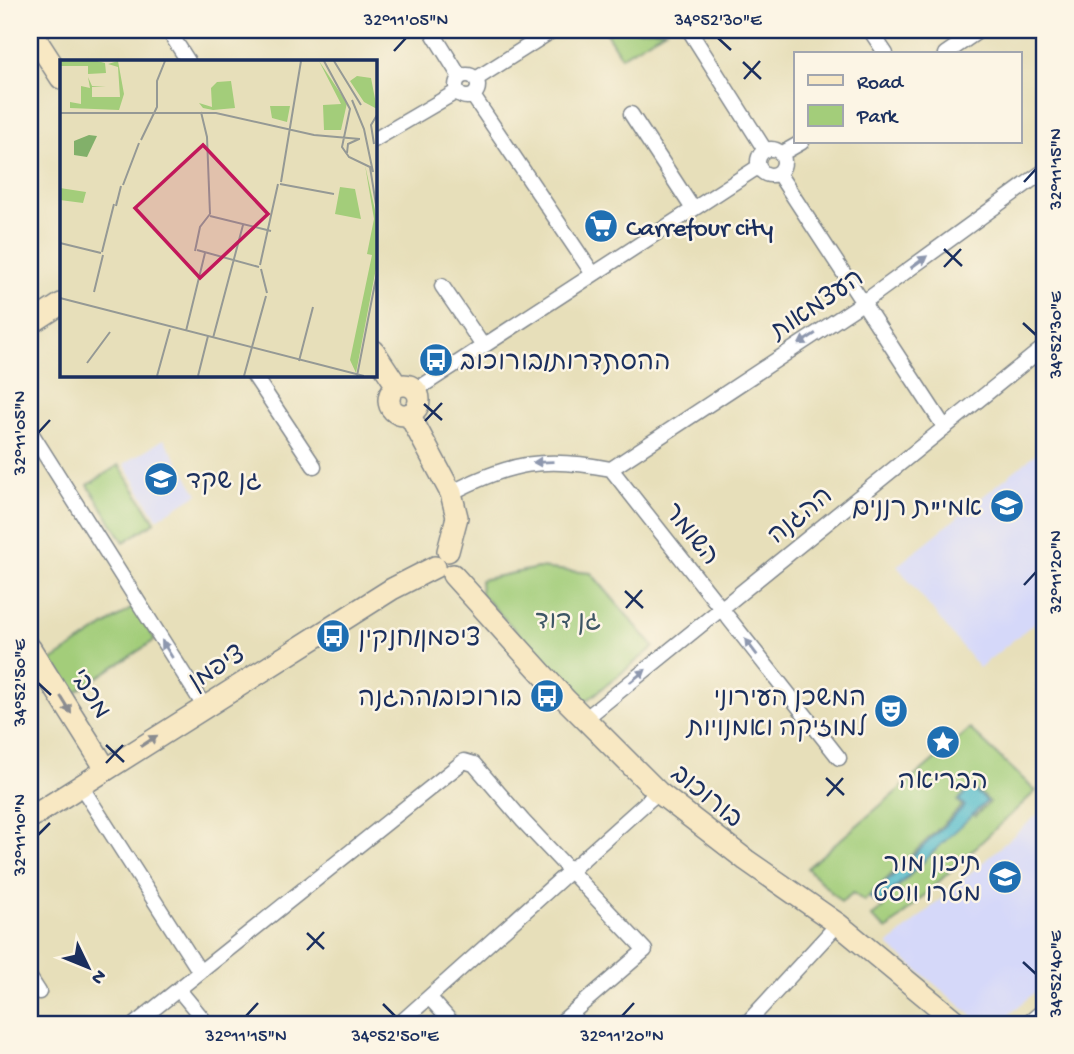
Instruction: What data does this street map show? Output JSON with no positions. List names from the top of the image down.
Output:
{
  "streets": {
    "street": [
      "העצמאות",
      "ההגנה",
      "השומר",
      "ציפמן",
      "מכבי",
      "בורוכוב"
    ]
  },
  "crossings": [
    ["העצמאות", "השומר"],
    ["ההגנה", "השומר"],
    ["ההגנה", "בורוכוב"],
    ["ציפמן", "מכבי"],
    ["ציפמן", "בורוכוב"]
  ],
  "one_way": ["השומר"],
  "parks": ["גן דוד"],
  "places": {
    "supermarket": ["Carrefour city"],
    "bus stop": ["ההסתדרות/בורוכוב", "ציפמן/חנקין", "בורוכוב/ההגנה"],
    "school or university": ["גן שקד", "אמי\"ת רננים", "תיכון מור מטרו ווסט"],
    "theatre": ["המשכן העירוני למוזיקה ואמנויות"],
    "place": ["הבריאה"]
  },
  "legend": ["Road", "Park"],
  "north": "bottom right",
  "coordinates": [
    "32°11'05\"N",
    "34°52'30\"E",
    "32°11'15\"N",
    "32°11'20\"N",
    "34°52'50\"E",
    "32°11'10\"N",
    "34°52'40\"E"
  ]
}
